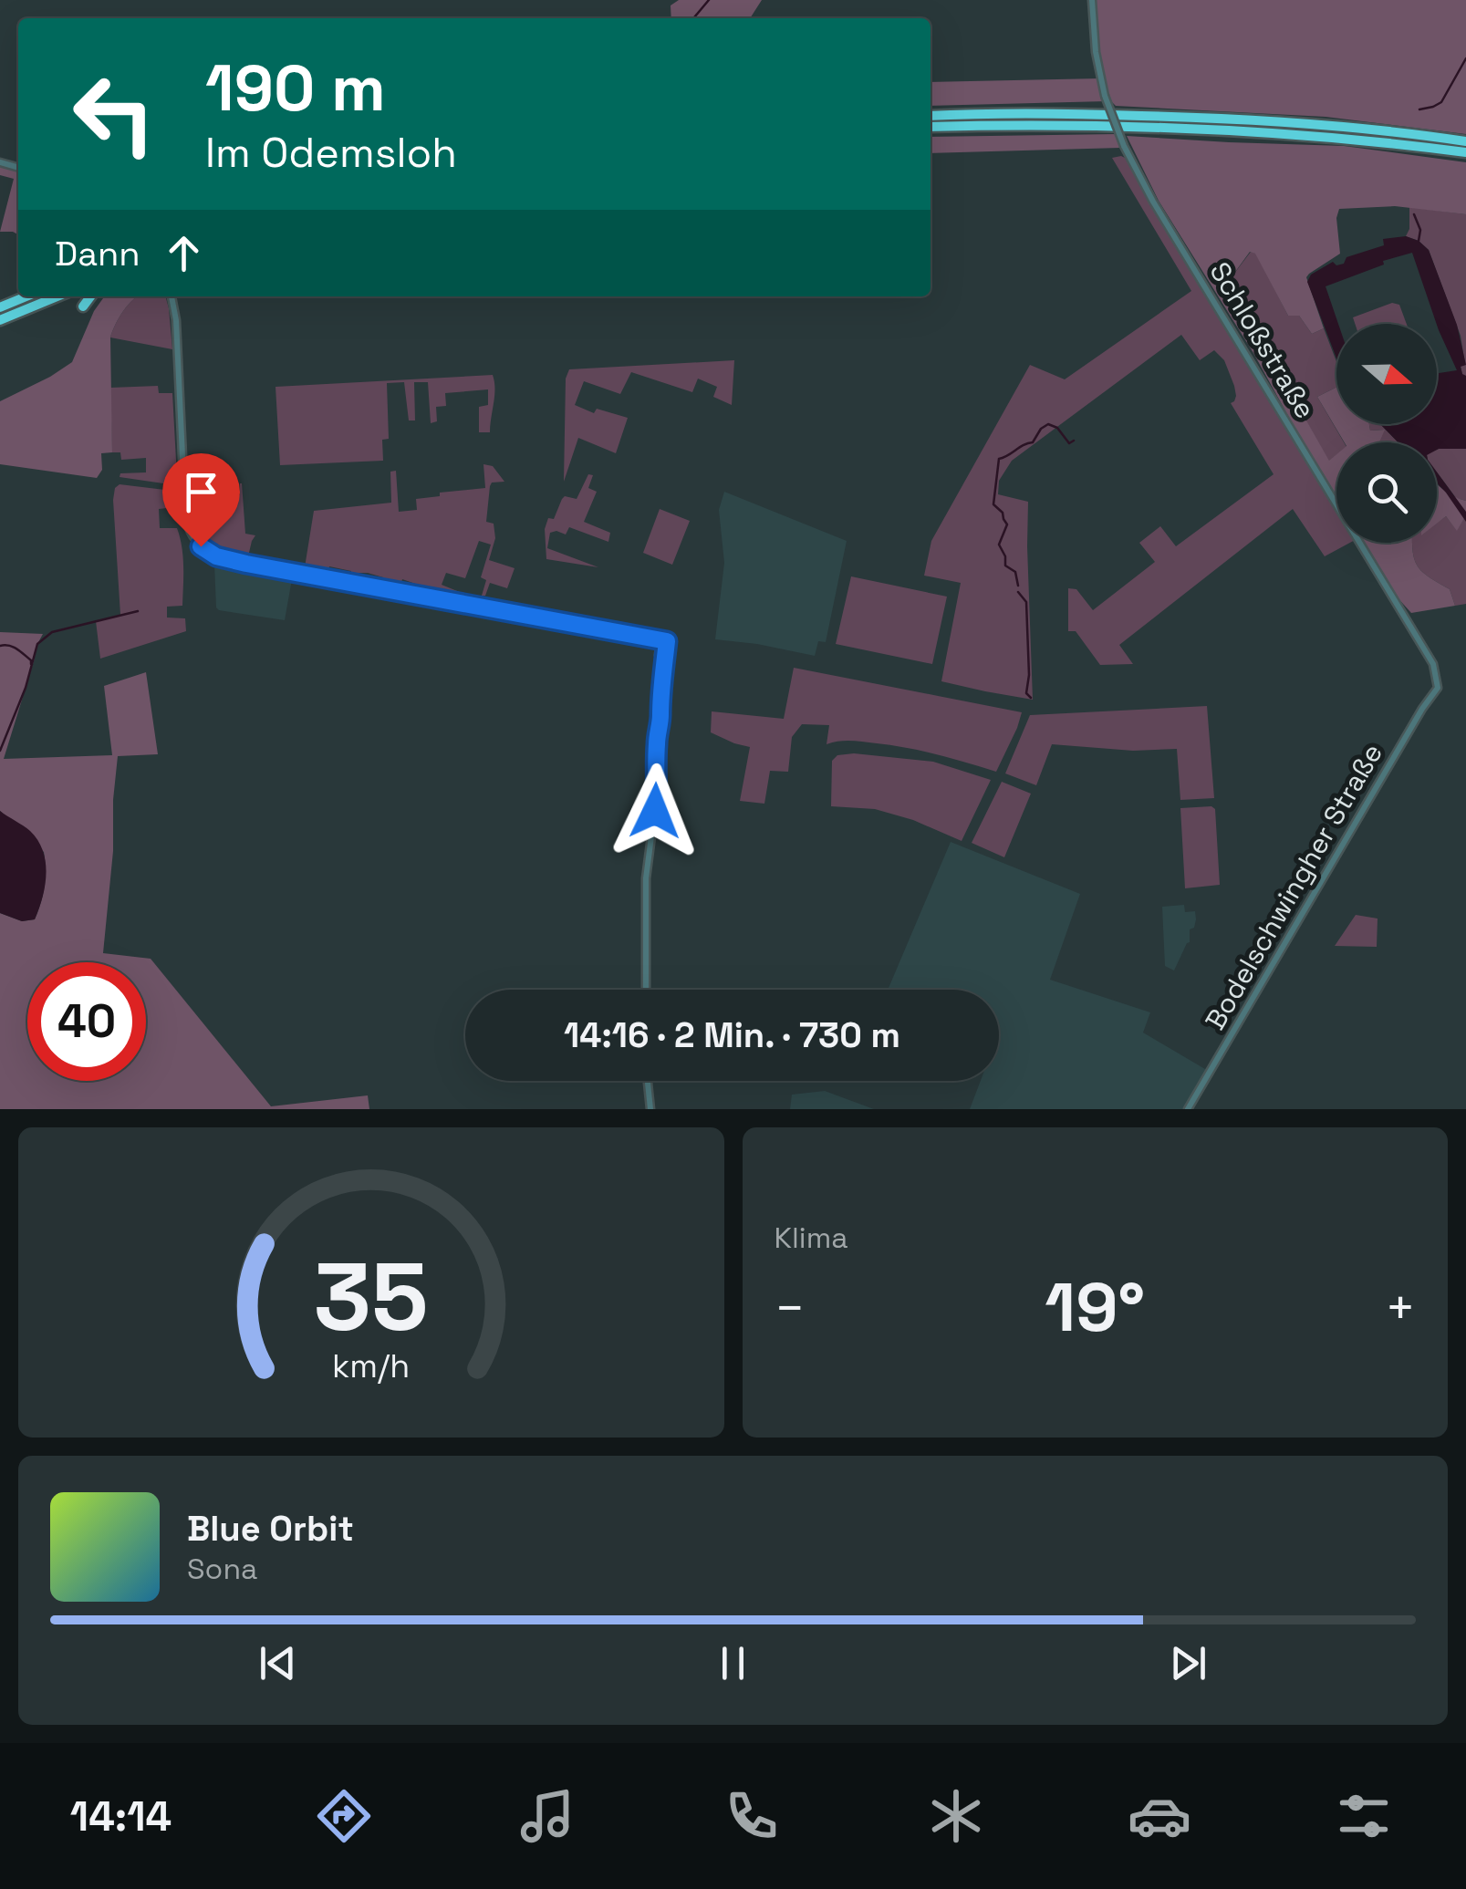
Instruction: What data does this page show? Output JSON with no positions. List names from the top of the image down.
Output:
{
  "streets": {
    "street": ["Schloßstraße", "Bodelschwingher Straße"]
  },
  "crossings": [
    ["Schloßstraße", "Bodelschwingher Straße"]
  ],
  "north": "right",
  "page": {
    "turn": ["190 m", "Im Odemsloh"],
    "then": "Dann",
    "limit": "40",
    "trip": "14:16 · 2 Min. · 730 m",
    "tile": "Klima",
    "heat": ["−", "19°", "+"],
    "song": ["Blue Orbit", "Sona"],
    "tabs": "14:14",
    "gauge": ["35", "km/h"]
  }
}
